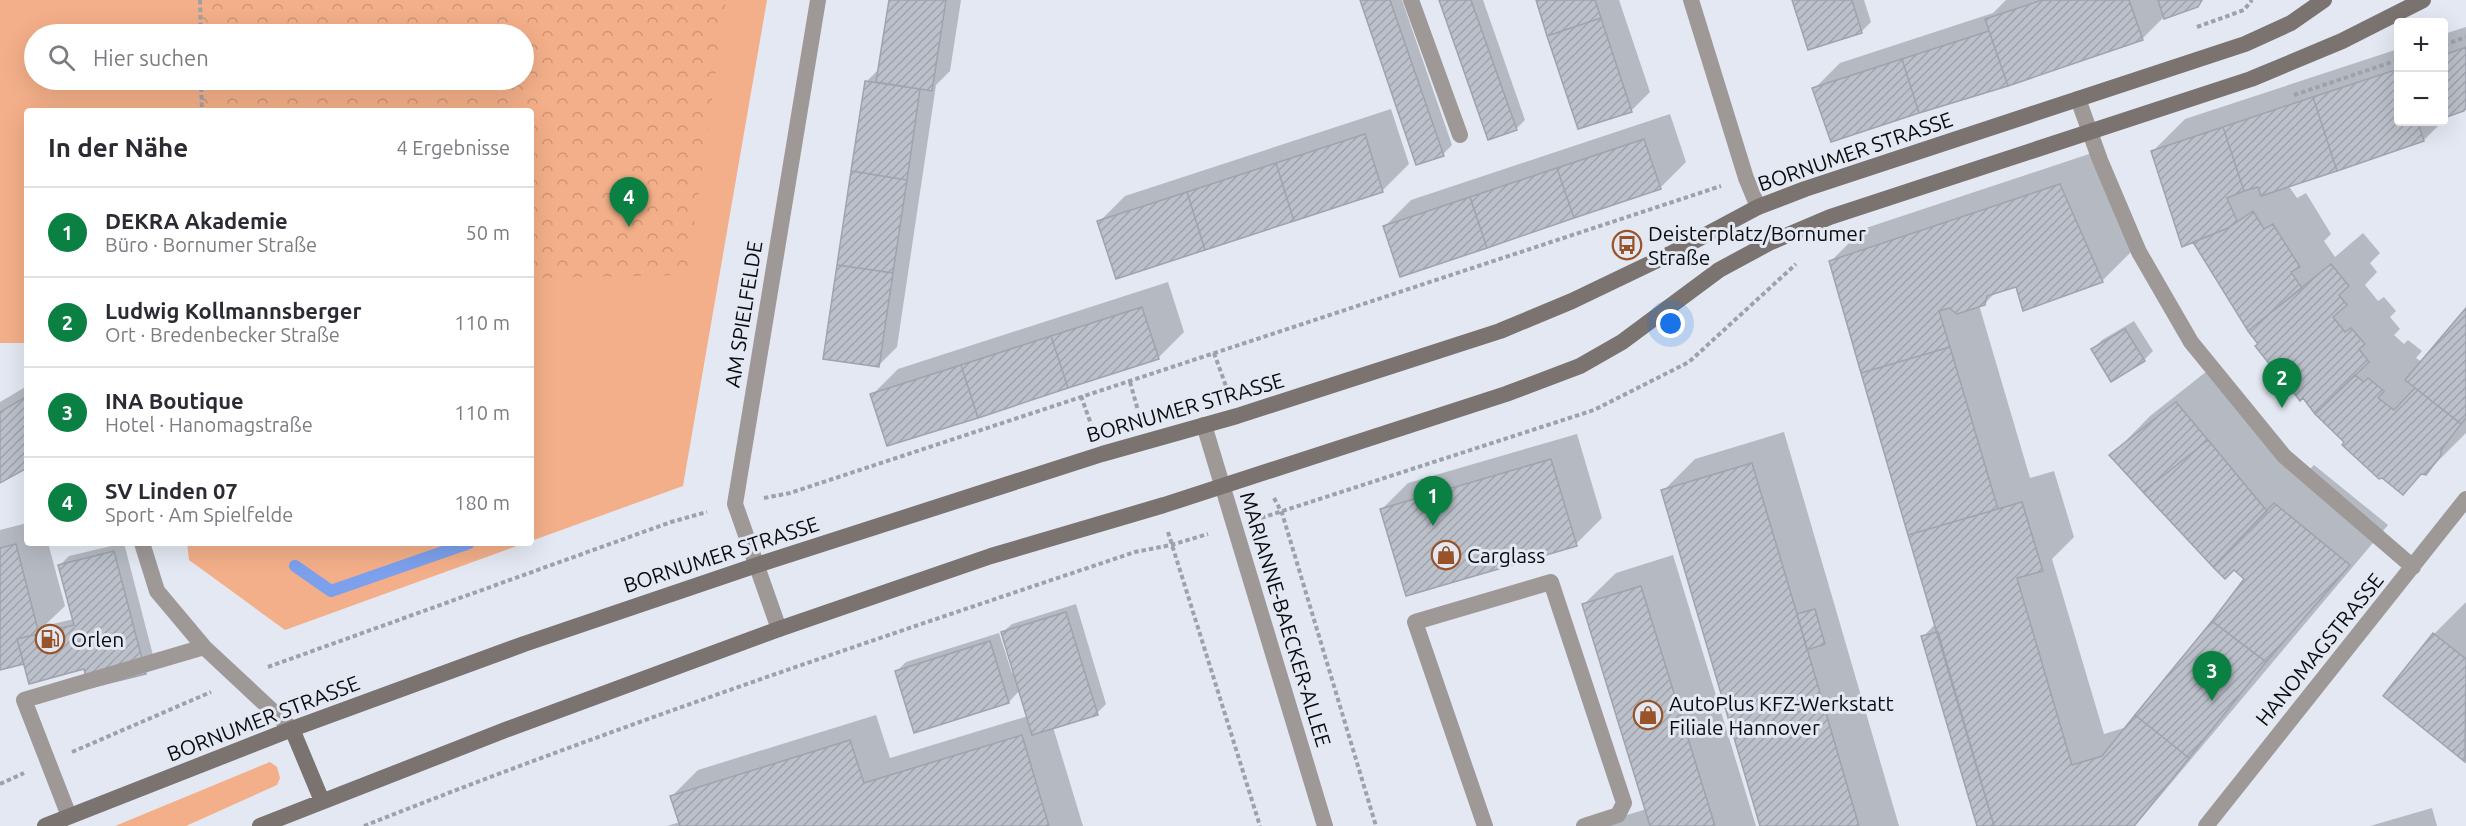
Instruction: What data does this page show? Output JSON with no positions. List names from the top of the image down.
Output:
{
  "streets": {
    "main road": ["BORNUMER STRASSE"],
    "street": ["AM SPIELFELDE", "MARIANNE-BAECKER-ALLEE", "HANOMAGSTRASSE"]
  },
  "crossings": [
    ["BORNUMER STRASSE", "AM SPIELFELDE"],
    ["BORNUMER STRASSE", "MARIANNE-BAECKER-ALLEE"]
  ],
  "places": {
    "bus stop": ["Deisterplatz/Bornumer Straße"],
    "shop": ["Carglass", "AutoPlus KFZ-Werkstatt Filiale Hannover"],
    "fuel station": ["Orlen"]
  },
  "page": {
    "map_buttons": ["+", "−"],
    "search": "Hier suchen",
    "heading": ["In der Nähe", "4 Ergebnisse"],
    "pins": [
      "4",
      "2",
      "1",
      "3"
    ],
    "list": [
      {
        "mark": "1",
        "name": "DEKRA Akademie",
        "note": "Büro · Bornumer Straße",
        "value": "50 m"
      },
      {
        "mark": "2",
        "name": "Ludwig Kollmannsberger",
        "note": "Ort · Bredenbecker Straße",
        "value": "110 m"
      },
      {
        "mark": "3",
        "name": "INA Boutique",
        "note": "Hotel · Hanomagstraße",
        "value": "110 m"
      },
      {
        "mark": "4",
        "name": "SV Linden 07",
        "note": "Sport · Am Spielfelde",
        "value": "180 m"
      }
    ]
  }
}
